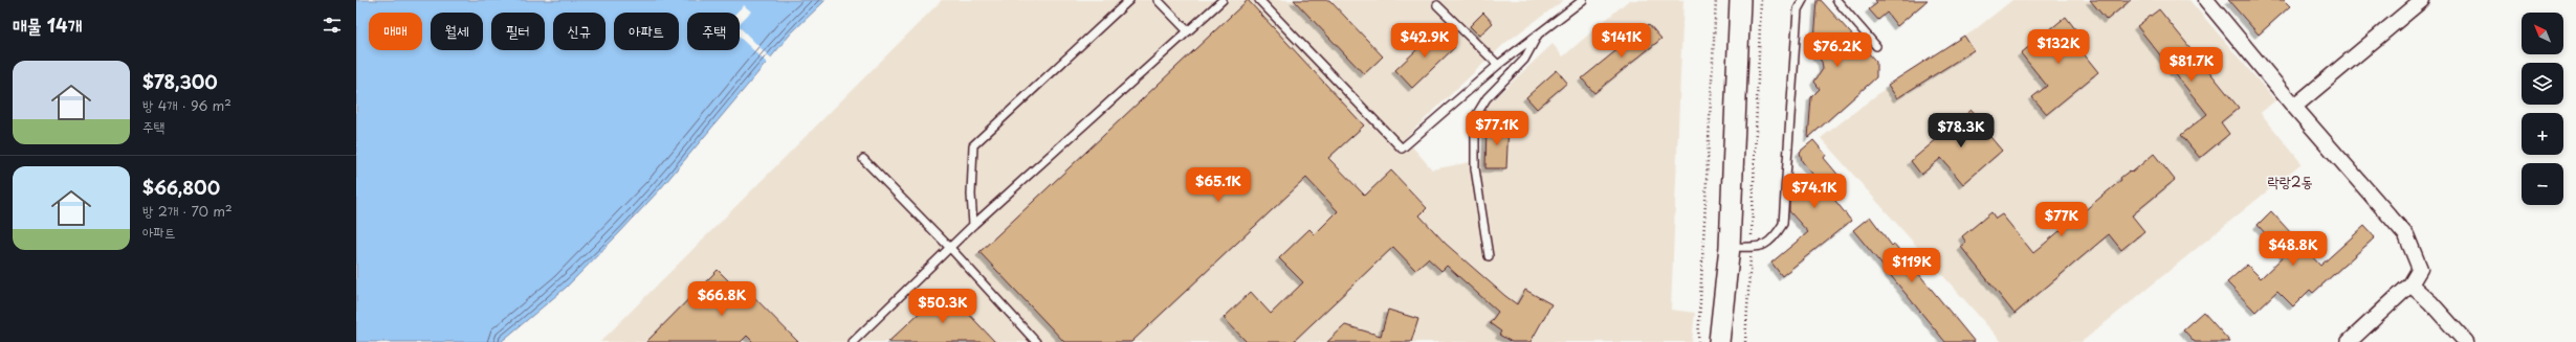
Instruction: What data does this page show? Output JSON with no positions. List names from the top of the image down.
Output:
{
  "districts": ["락랑2동"],
  "north": "top left",
  "page": {
    "heading": "매물 14개",
    "map_buttons": ["+", "−"],
    "chip": [
      "매매",
      "월세",
      "필터",
      "신규",
      "아파트",
      "주택"
    ],
    "price": [
      "$42.9K",
      "$141K",
      "$132K",
      "$76.2K",
      "$81.7K",
      "$77.1K",
      "$78.3K",
      "$65.1K",
      "$74.1K",
      "$77K",
      "$48.8K",
      "$119K",
      "$66.8K",
      "$50.3K"
    ],
    "list": [
      {
        "name": "$78,300",
        "note": "방 4개 · 96 m² · 주택"
      },
      {
        "name": "$66,800",
        "note": "방 2개 · 70 m² · 아파트"
      }
    ]
  }
}
